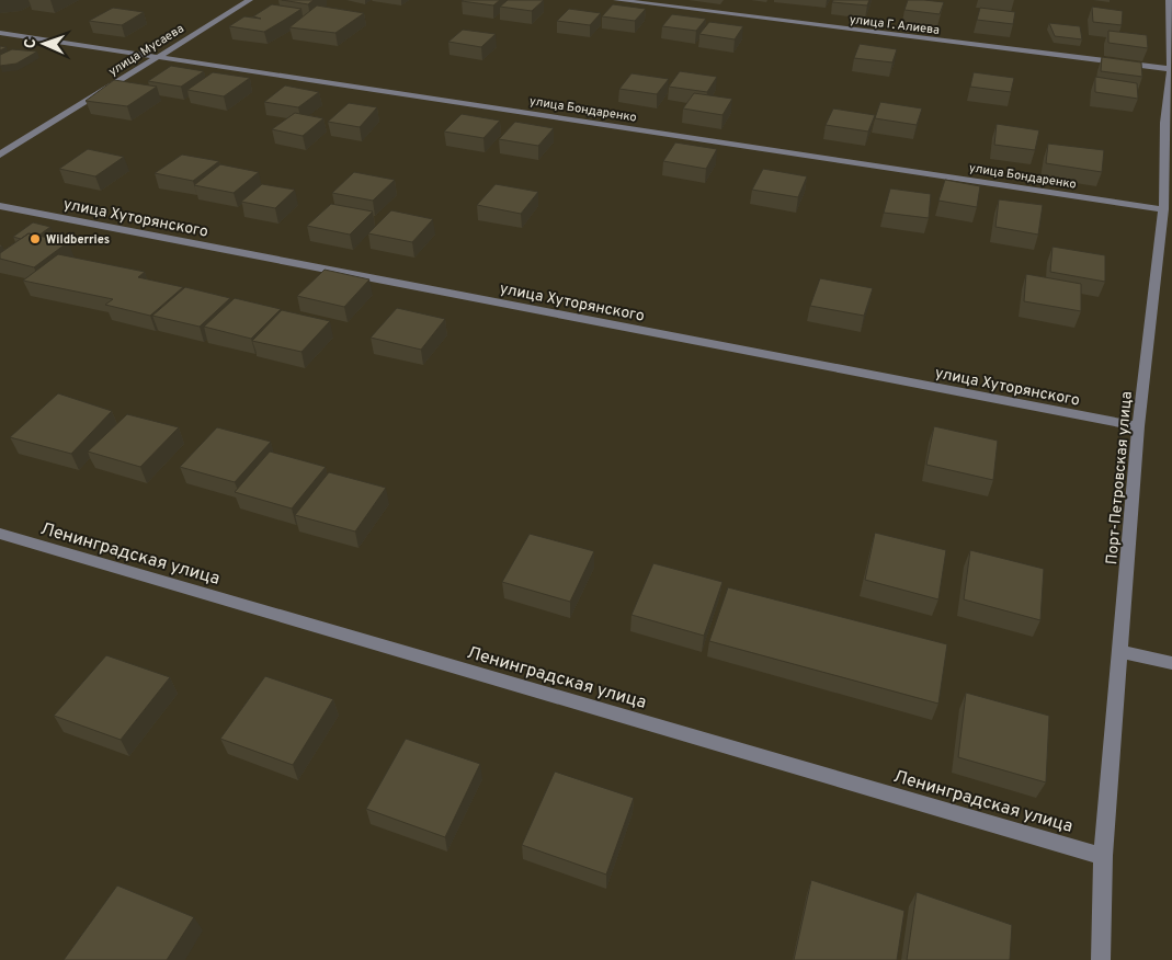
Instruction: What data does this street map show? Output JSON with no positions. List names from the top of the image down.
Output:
{
  "streets": {
    "street": [
      "улица Г. Алиева",
      "улица Мусаева",
      "улица Бондаренко",
      "улица Хуторянского",
      "Порт-Петровская улица",
      "Ленинградская улица"
    ]
  },
  "crossings": [
    ["улица Г. Алиева", "Порт-Петровская улица"],
    ["улица Мусаева", "улица Бондаренко"],
    ["улица Бондаренко", "Порт-Петровская улица"],
    ["улица Хуторянского", "Порт-Петровская улица"],
    ["Порт-Петровская улица", "Ленинградская улица"]
  ],
  "places": ["Wildberries"],
  "north": "left"
}
